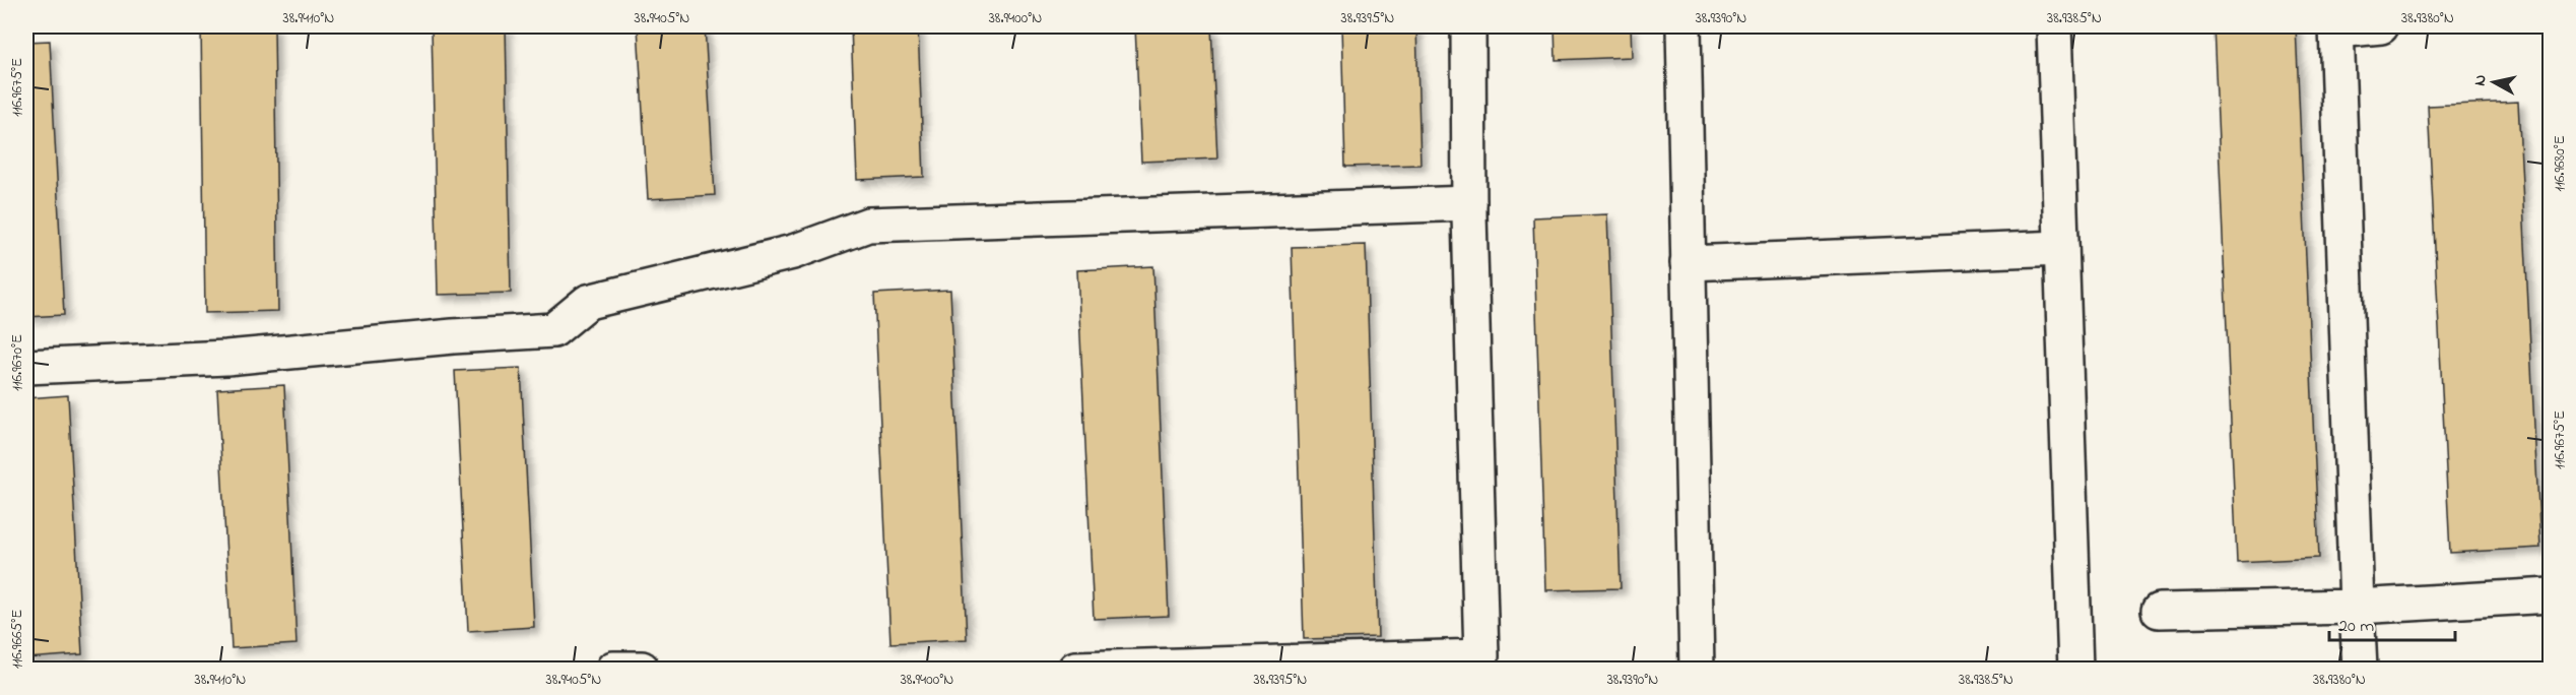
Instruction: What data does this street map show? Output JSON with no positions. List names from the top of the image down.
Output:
{
  "scale_bar": "20 m",
  "north": "left",
  "coordinates": [
    "38.9410°N",
    "38.9405°N",
    "38.9400°N",
    "38.9395°N",
    "38.9390°N",
    "38.9385°N",
    "38.9380°N",
    "116.9675°E",
    "116.9680°E",
    "116.9670°E",
    "116.9665°E"
  ]
}
